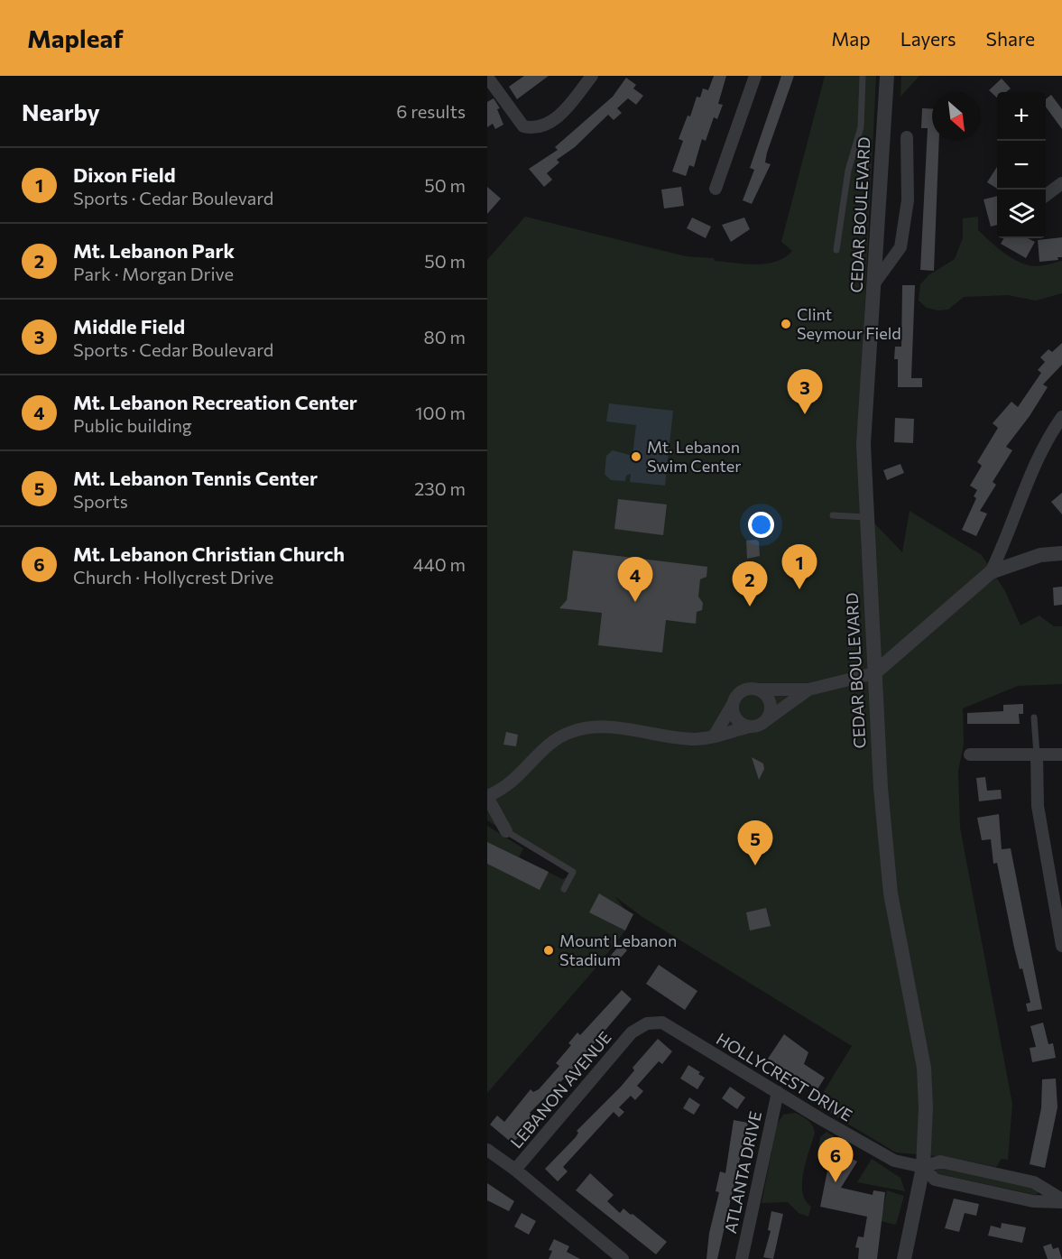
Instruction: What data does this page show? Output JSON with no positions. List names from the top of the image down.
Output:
{
  "streets": {
    "street": [
      "CEDAR BOULEVARD",
      "HOLLYCREST DRIVE",
      "LEBANON AVENUE",
      "ATLANTA DRIVE"
    ]
  },
  "crossings": [
    ["CEDAR BOULEVARD", "HOLLYCREST DRIVE"],
    ["HOLLYCREST DRIVE", "LEBANON AVENUE"],
    ["HOLLYCREST DRIVE", "ATLANTA DRIVE"]
  ],
  "places": ["Clint Seymour Field", "Mt. Lebanon Swim Center", "Mount Lebanon Stadium"],
  "north": "bottom right",
  "page": {
    "header": "Mapleaf",
    "nav": ["Map", "Layers", "Share"],
    "heading": ["Nearby", "6 results"],
    "map_buttons": ["+", "−"],
    "list": [
      {
        "mark": "1",
        "name": "Dixon Field",
        "note": "Sports · Cedar Boulevard",
        "value": "50 m"
      },
      {
        "mark": "2",
        "name": "Mt. Lebanon Park",
        "note": "Park · Morgan Drive",
        "value": "50 m"
      },
      {
        "mark": "3",
        "name": "Middle Field",
        "note": "Sports · Cedar Boulevard",
        "value": "80 m"
      },
      {
        "mark": "4",
        "name": "Mt. Lebanon Recreation Center",
        "note": "Public building",
        "value": "100 m"
      },
      {
        "mark": "5",
        "name": "Mt. Lebanon Tennis Center",
        "note": "Sports",
        "value": "230 m"
      },
      {
        "mark": "6",
        "name": "Mt. Lebanon Christian Church",
        "note": "Church · Hollycrest Drive",
        "value": "440 m"
      }
    ],
    "pins": [
      "3",
      "1",
      "4",
      "2",
      "5",
      "6"
    ]
  }
}
